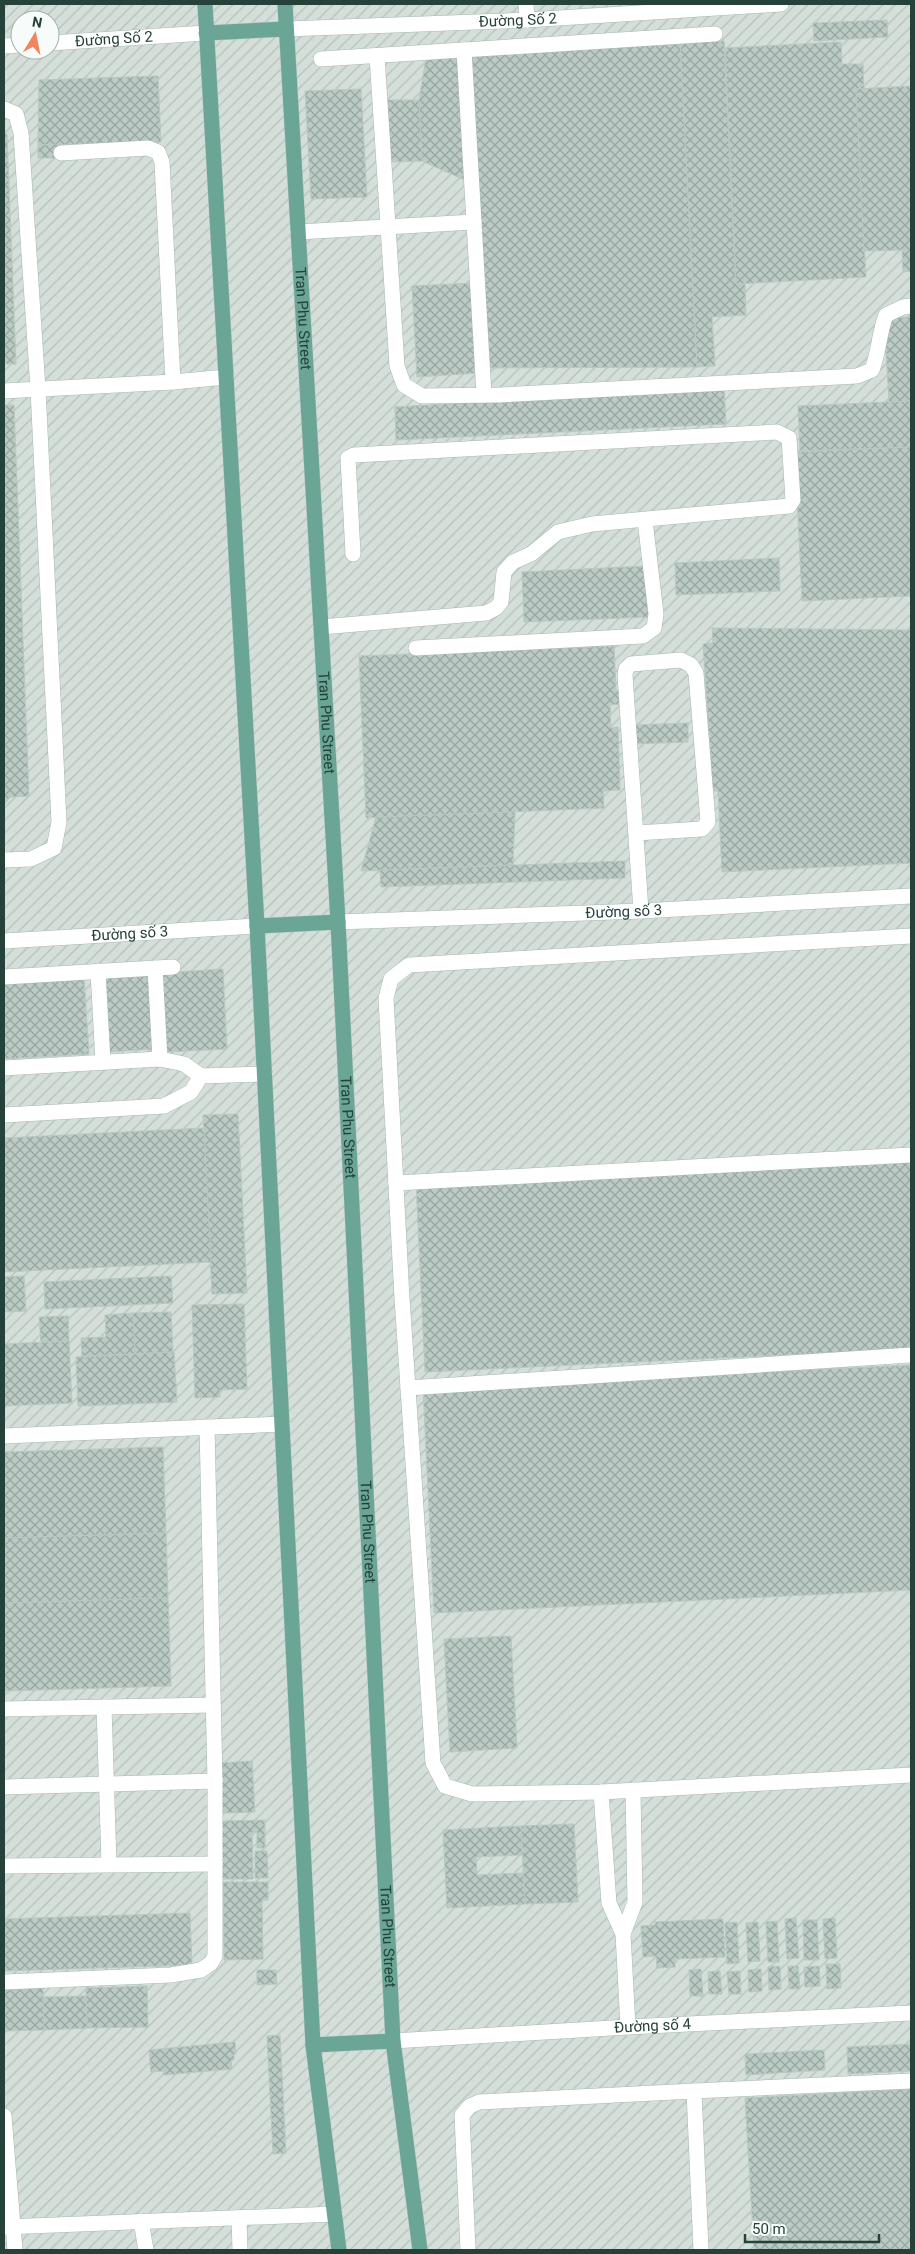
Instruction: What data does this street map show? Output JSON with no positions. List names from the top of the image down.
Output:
{
  "streets": {
    "main road": ["Tran Phu Street"],
    "street": ["Đường Số 2", "Đường số 3", "Đường số 4"]
  },
  "crossings": [
    ["Đường Số 2", "Tran Phu Street"],
    ["Tran Phu Street", "Đường số 3"],
    ["Tran Phu Street", "Đường số 4"]
  ],
  "scale_bar": "50 m",
  "north": "top"
}
